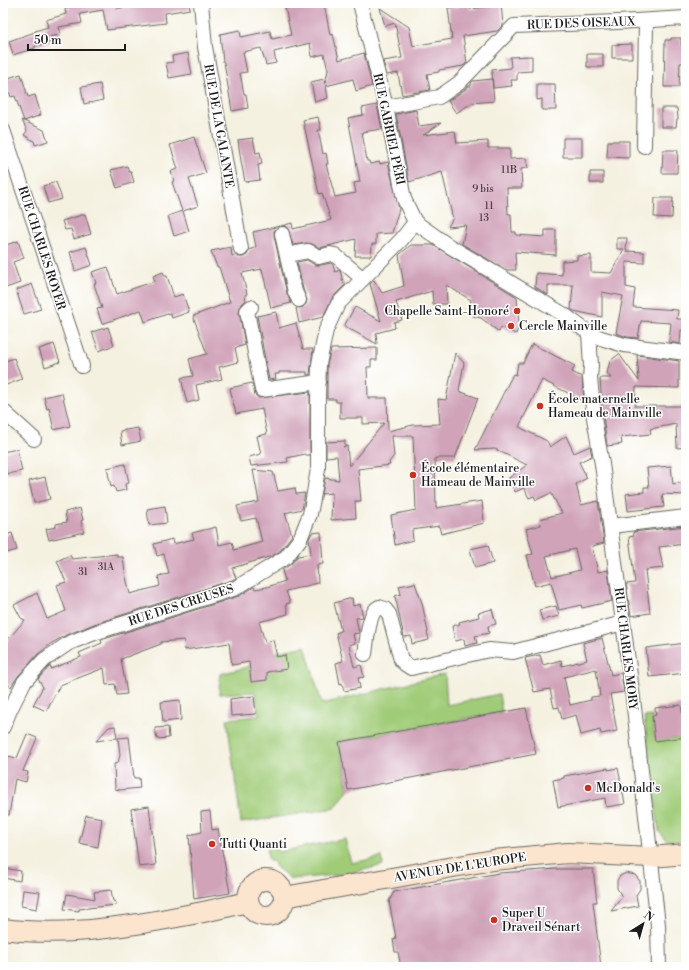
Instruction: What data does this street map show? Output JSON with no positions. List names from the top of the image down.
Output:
{
  "streets": {
    "main road": ["AVENUE DE L'EUROPE"],
    "street": [
      "RUE DES OISEAUX",
      "RUE DE LA GALANTE",
      "RUE GABRIEL PÉRI",
      "RUE CHARLES ROYER",
      "RUE DES CREUSES",
      "RUE CHARLES MORY"
    ]
  },
  "crossings": [
    ["RUE DES OISEAUX", "RUE GABRIEL PÉRI"],
    ["RUE GABRIEL PÉRI", "RUE DES CREUSES"],
    ["RUE GABRIEL PÉRI", "RUE CHARLES MORY"],
    ["RUE CHARLES MORY", "AVENUE DE L'EUROPE"]
  ],
  "places": [
    "Chapelle Saint-Honoré",
    "Cercle Mainville",
    "École maternelle Hameau de Mainville",
    "École élémentaire Hameau de Mainville",
    "McDonald's",
    "Tutti Quanti",
    "Super U Draveil Sénart"
  ],
  "house_numbers": [
    "11B",
    "9 bis",
    "11",
    "13",
    "31A",
    "31"
  ],
  "scale_bar": "50 m",
  "north": "top right"
}
